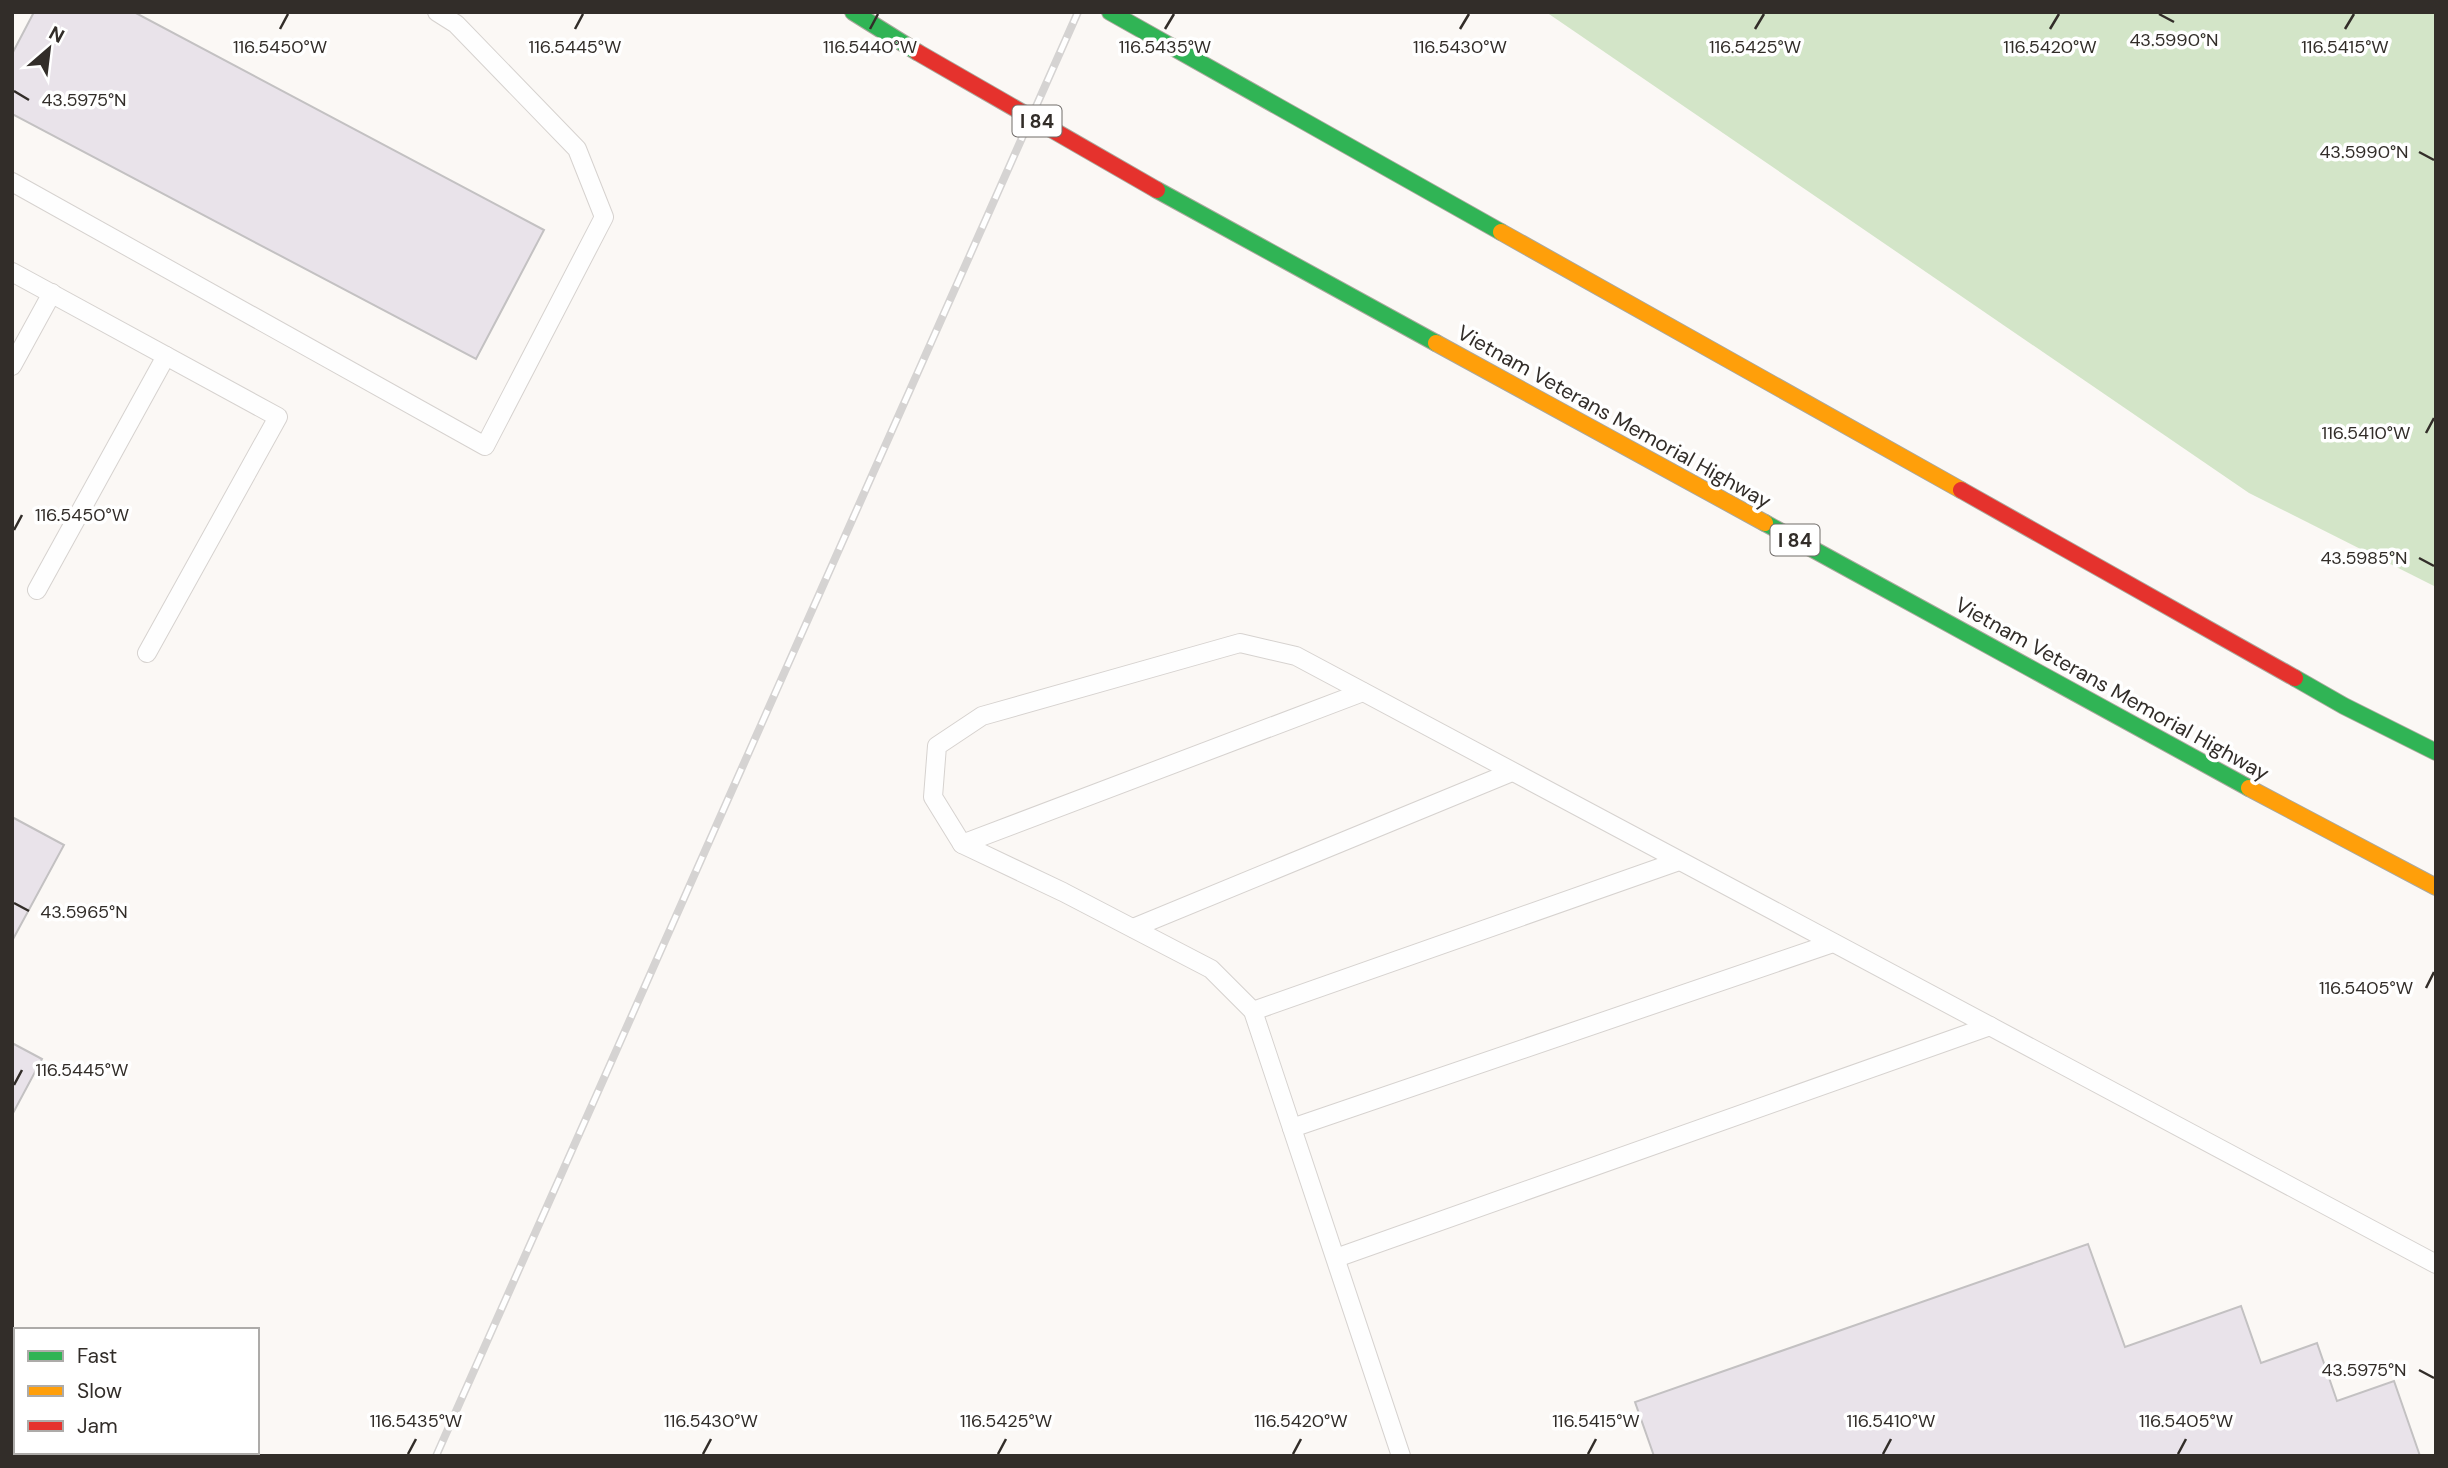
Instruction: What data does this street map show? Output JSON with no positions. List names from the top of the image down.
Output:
{
  "streets": {
    "highway": ["I 84", "Vietnam Veterans Memorial Highway"]
  },
  "legend": ["Fast", "Slow", "Jam"],
  "north": "top right",
  "coordinates": [
    "43.5990°N",
    "116.5450°W",
    "116.5445°W",
    "116.5440°W",
    "116.5435°W",
    "116.5430°W",
    "116.5425°W",
    "116.5420°W",
    "116.5415°W",
    "43.5975°N",
    "116.5410°W",
    "43.5985°N",
    "43.5965°N",
    "116.5405°W"
  ]
}
